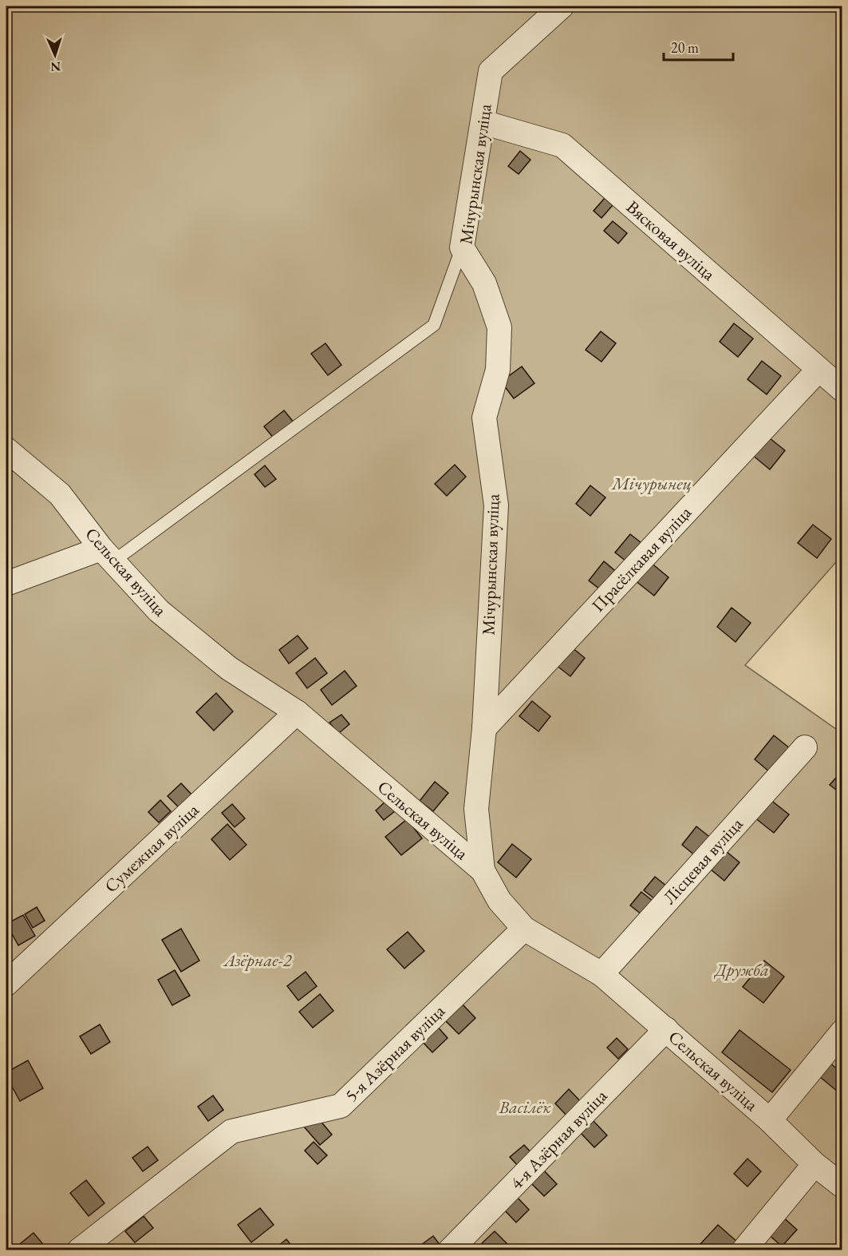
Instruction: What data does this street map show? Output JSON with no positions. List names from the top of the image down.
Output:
{
  "streets": {
    "street": [
      "Мічурынская вуліца",
      "Вясковая вуліца",
      "Прасёлкавая вуліца",
      "Сельская вуліца",
      "Сумежная вуліца",
      "Лісцевая вуліца",
      "5-я Азёрная вуліца",
      "4-я Азёрная вуліца"
    ]
  },
  "crossings": [
    ["Мічурынская вуліца", "Вясковая вуліца"],
    ["Мічурынская вуліца", "Прасёлкавая вуліца"],
    ["Мічурынская вуліца", "Сельская вуліца"],
    ["Вясковая вуліца", "Прасёлкавая вуліца"],
    ["Сельская вуліца", "Сумежная вуліца"],
    ["Сельская вуліца", "Лісцевая вуліца"],
    ["Сельская вуліца", "5-я Азёрная вуліца"],
    ["Сельская вуліца", "4-я Азёрная вуліца"]
  ],
  "parks": [
    "Мічурынец",
    "Азёрнае-2",
    "Дружба",
    "Васілёк"
  ],
  "scale_bar": "20 m",
  "north": "bottom"
}
